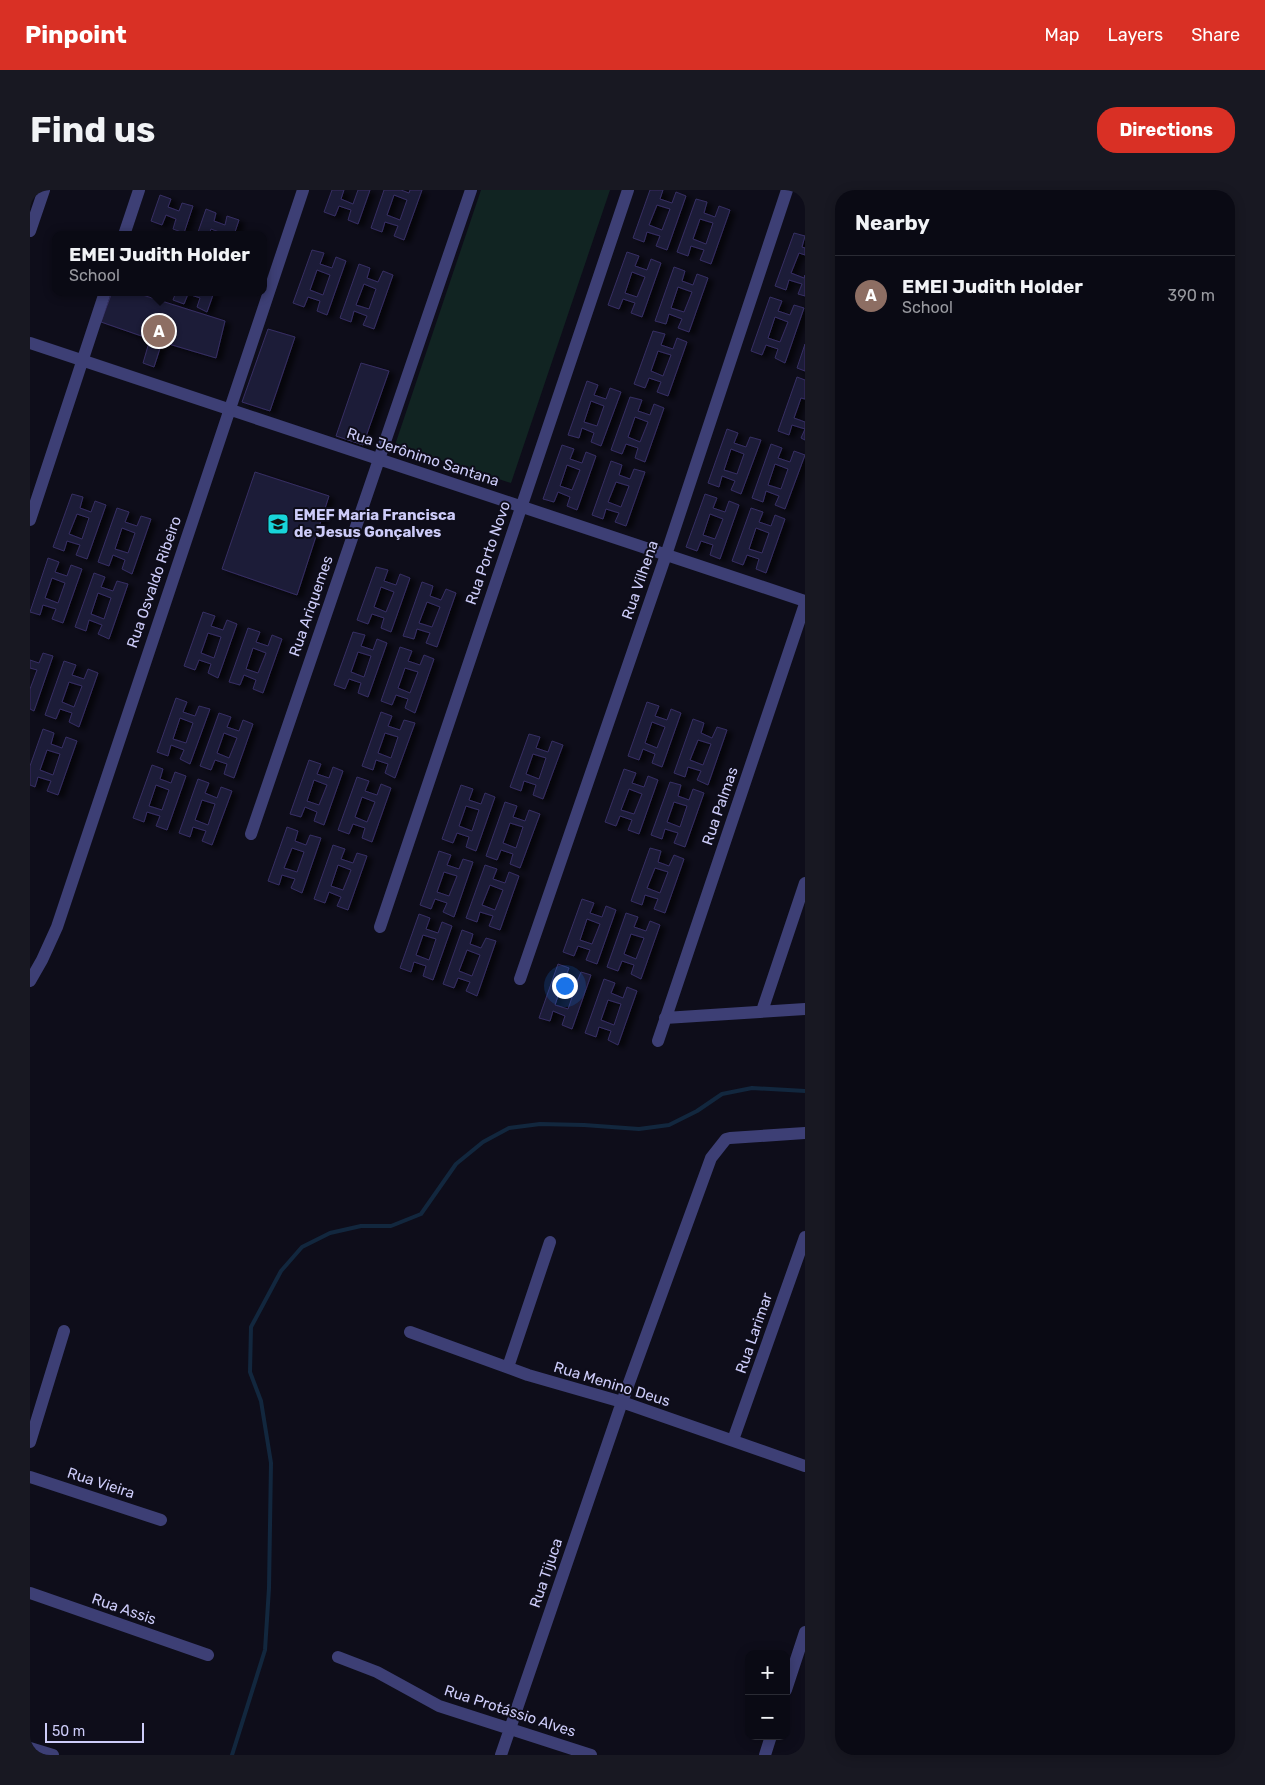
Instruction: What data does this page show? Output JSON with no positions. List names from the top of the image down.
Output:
{
  "streets": {
    "street": [
      "Rua Jerônimo Santana",
      "Rua Porto Novo",
      "Rua Vilhena",
      "Rua Osvaldo Ribeiro",
      "Rua Ariquemes",
      "Rua Palmas",
      "Rua Larimar",
      "Rua Menino Deus",
      "Rua Vieira",
      "Rua Tijuca",
      "Rua Assis",
      "Rua Protássio Alves"
    ]
  },
  "crossings": [
    ["Rua Jerônimo Santana", "Rua Porto Novo"],
    ["Rua Jerônimo Santana", "Rua Vilhena"],
    ["Rua Jerônimo Santana", "Rua Osvaldo Ribeiro"],
    ["Rua Jerônimo Santana", "Rua Ariquemes"],
    ["Rua Jerônimo Santana", "Rua Palmas"],
    ["Rua Larimar", "Rua Menino Deus"],
    ["Rua Menino Deus", "Rua Tijuca"],
    ["Rua Tijuca", "Rua Protássio Alves"]
  ],
  "places": {
    "school or university": ["EMEF Maria Francisca de Jesus Gonçalves"]
  },
  "scale_bar": "50 m",
  "page": {
    "header": "Pinpoint",
    "nav": ["Map", "Layers", "Share"],
    "buttons": "Directions",
    "title": "Find us",
    "heading": "Nearby",
    "popup": ["EMEI Judith Holder", "School"],
    "list": [
      {
        "mark": "A",
        "name": "EMEI Judith Holder",
        "note": "School",
        "value": "390 m"
      }
    ],
    "pins": "A",
    "map_buttons": ["+", "−"],
    "scale": "50 m"
  }
}
